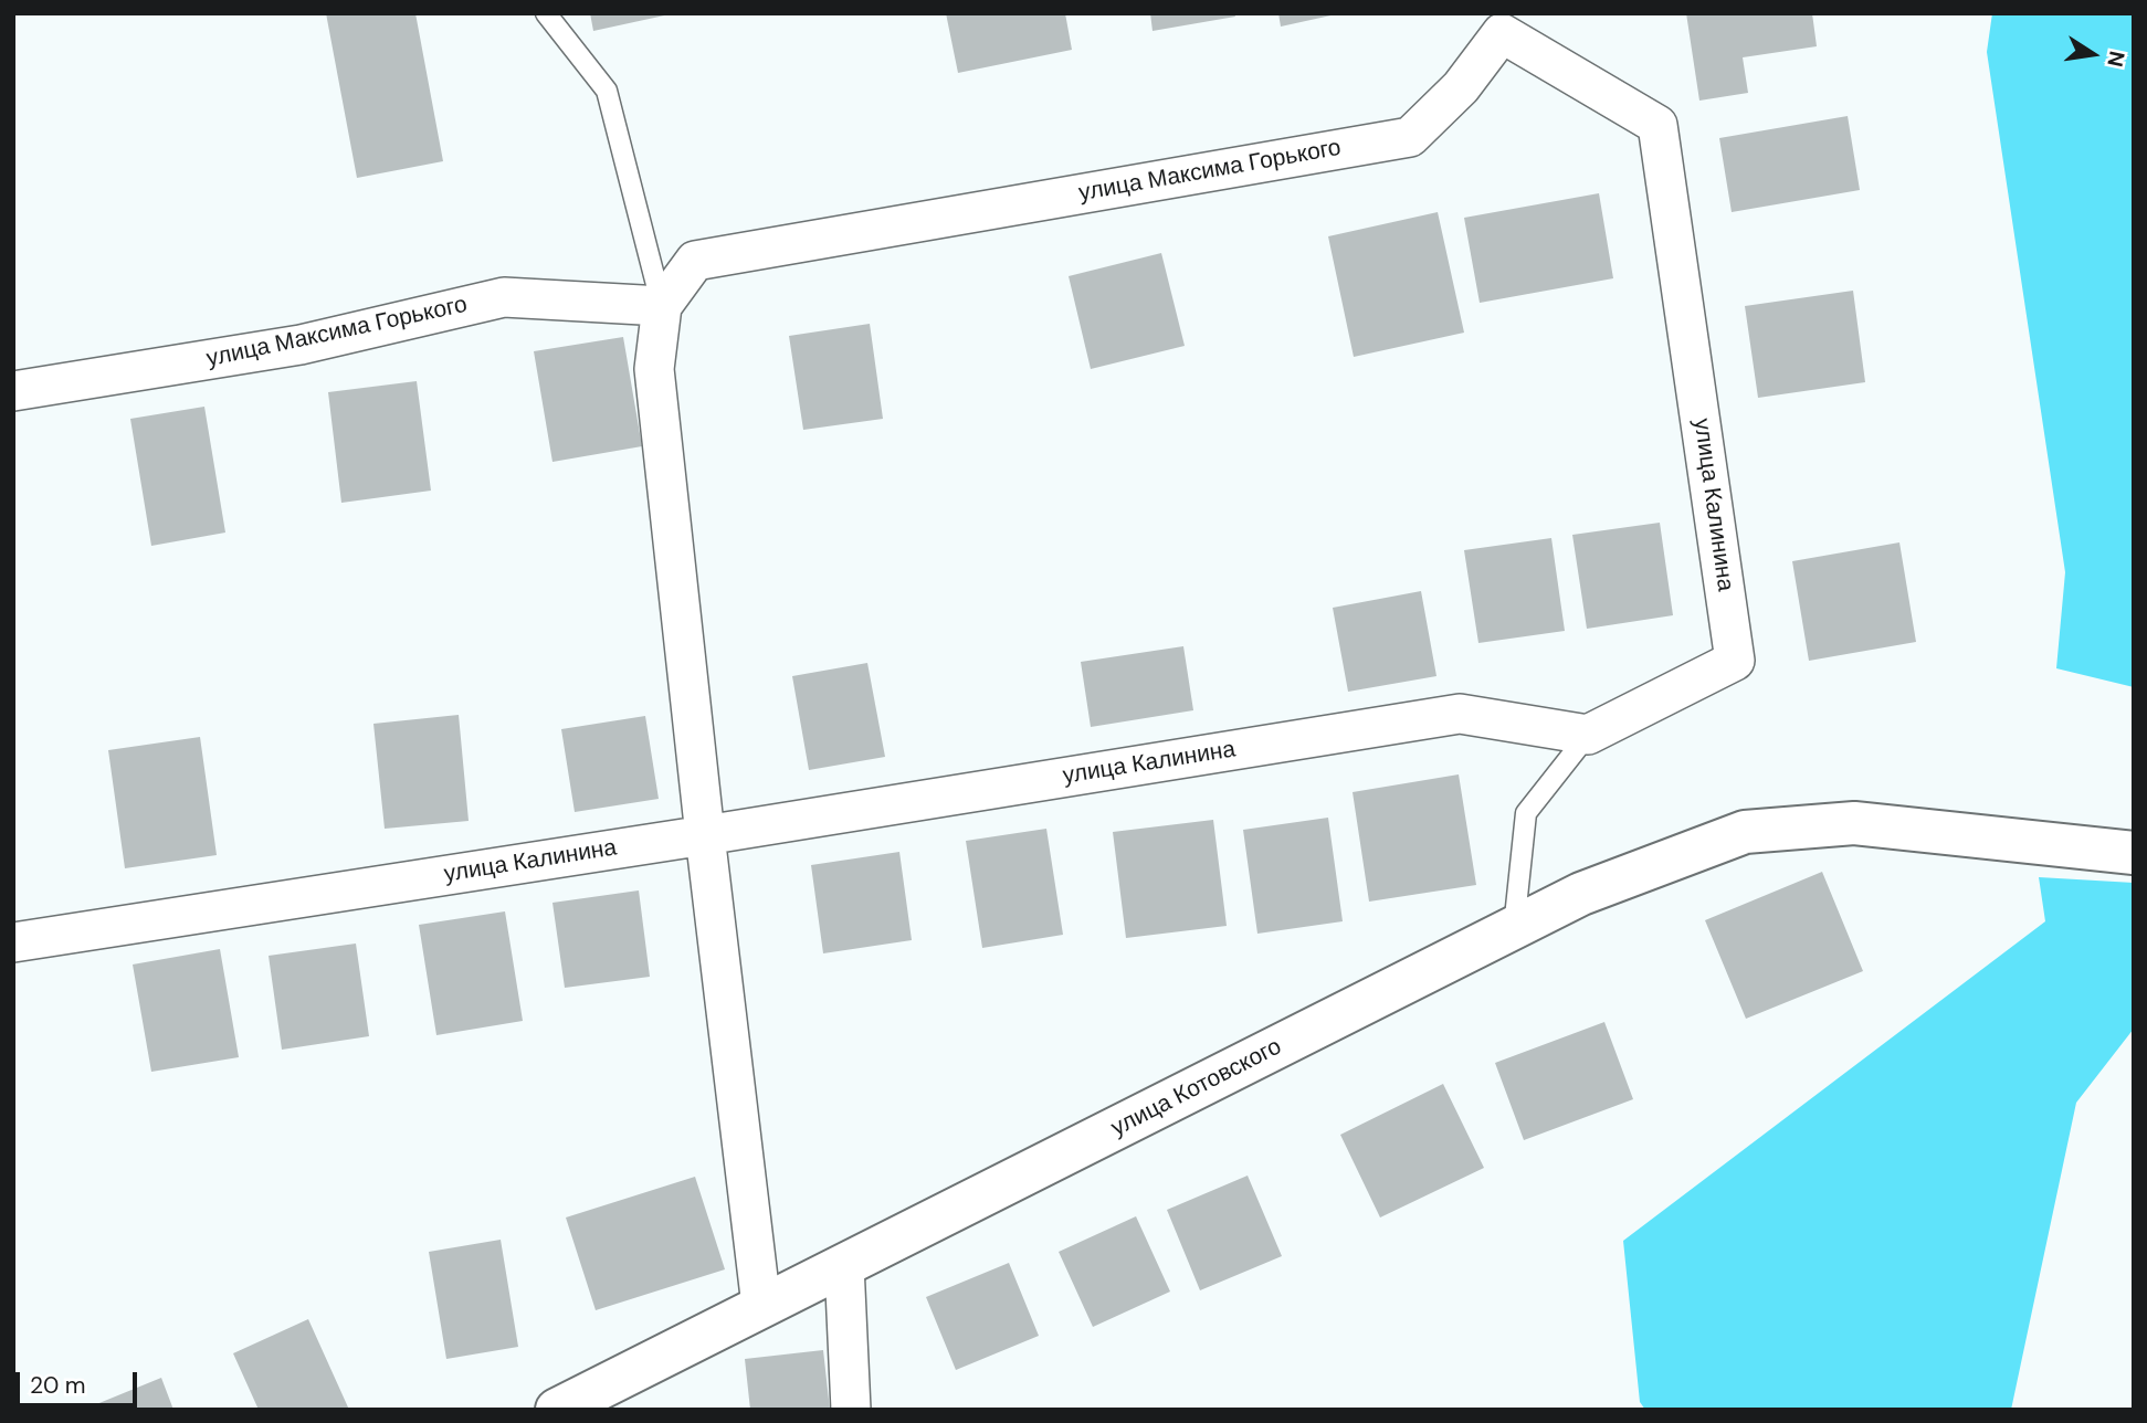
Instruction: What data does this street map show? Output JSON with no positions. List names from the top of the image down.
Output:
{
  "streets": {
    "street": ["улица Максима Горького", "улица Калинина", "улица Котовского"]
  },
  "crossings": [
    ["улица Максима Горького", "улица Калинина"]
  ],
  "scale_bar": "20 m",
  "north": "right"
}
